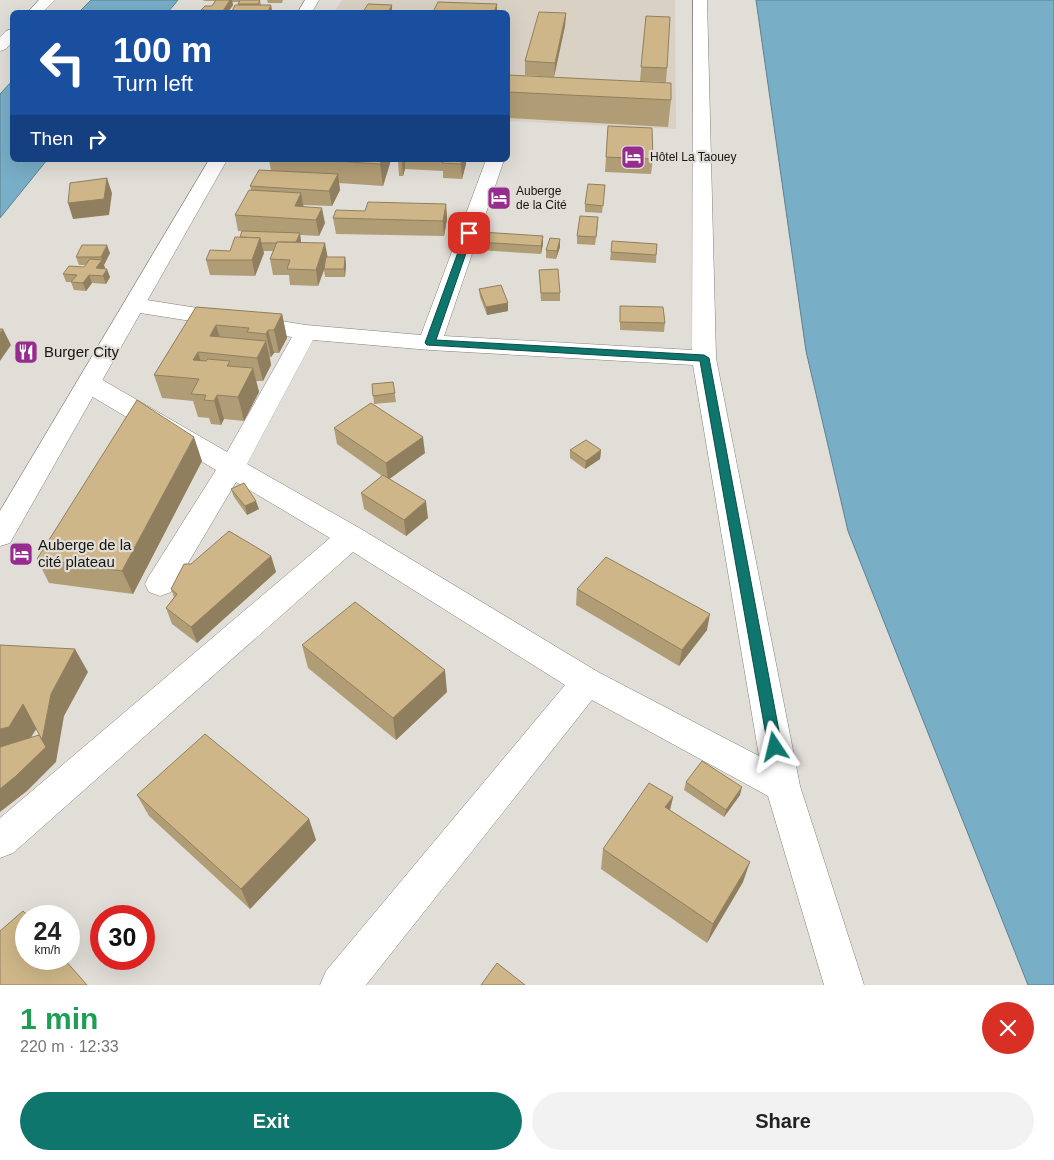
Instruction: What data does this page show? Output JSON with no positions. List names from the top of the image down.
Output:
{
  "places": {
    "hotel": ["Hôtel La Taouey", "Auberge de la Cité", "Auberge de la cité plateau"],
    "restaurant": ["Burger City"]
  },
  "page": {
    "turn": ["100 m", "Turn left"],
    "then": "Then",
    "speed": "24 km/h",
    "limit": "30",
    "heading": ["1 min", "220 m · 12:33"],
    "buttons": ["Exit", "Share"]
  }
}
